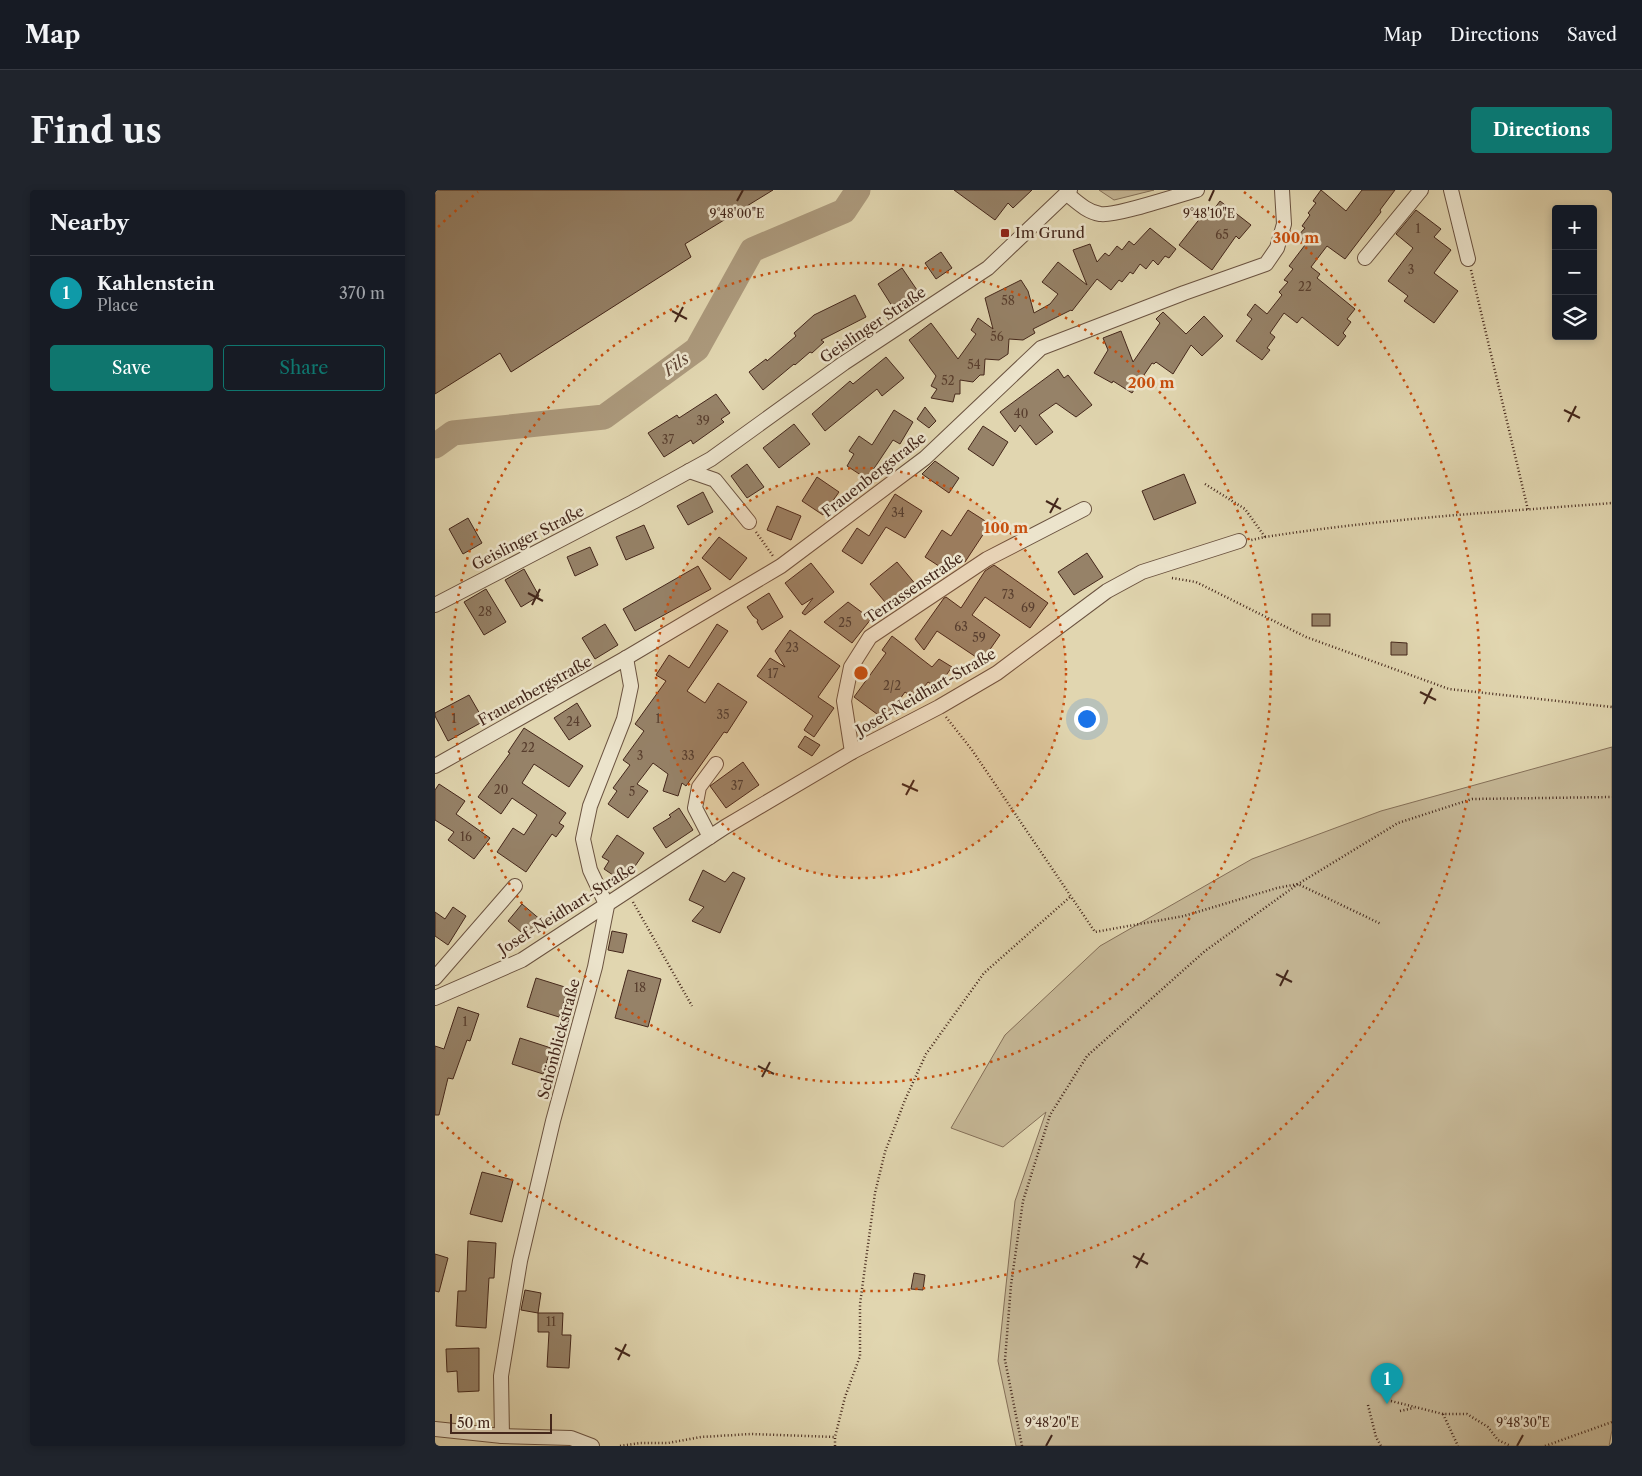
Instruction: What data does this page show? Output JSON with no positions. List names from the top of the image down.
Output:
{
  "streets": {
    "street": [
      "Geislinger Straße",
      "Frauenbergstraße",
      "Terrassenstraße",
      "Josef-Neidhart-Straße",
      "Schönblickstraße"
    ]
  },
  "crossings": [
    ["Terrassenstraße", "Josef-Neidhart-Straße"],
    ["Josef-Neidhart-Straße", "Schönblickstraße"]
  ],
  "water": ["Fils"],
  "places": {
    "transit": ["Im Grund"]
  },
  "house_numbers": [
    "1",
    "65",
    "3",
    "22",
    "58",
    "56",
    "54",
    "52",
    "40",
    "39",
    "37",
    "34",
    "73",
    "69",
    "28",
    "25",
    "63",
    "59",
    "23",
    "17",
    "2/2",
    "35",
    "1",
    "1",
    "24",
    "22",
    "3",
    "33",
    "37",
    "20",
    "5",
    "16",
    "18",
    "1",
    "11"
  ],
  "scale_bar": "50 m",
  "page": {
    "header": "Map",
    "nav": ["Map", "Directions", "Saved"],
    "buttons": [
      "Directions",
      ["Save", "Share"]
    ],
    "title": "Find us",
    "heading": "Nearby",
    "map_buttons": ["+", "−"],
    "list": [
      {
        "mark": "1",
        "name": "Kahlenstein",
        "note": "Place",
        "value": "370 m"
      }
    ],
    "pins": "1",
    "scale": "50 m"
  },
  "coordinates": [
    "9°48'00\"E",
    "9°48'10\"E",
    "9°48'20\"E",
    "9°48'30\"E"
  ],
  "rings": ["300 m", "200 m", "100 m"]
}
